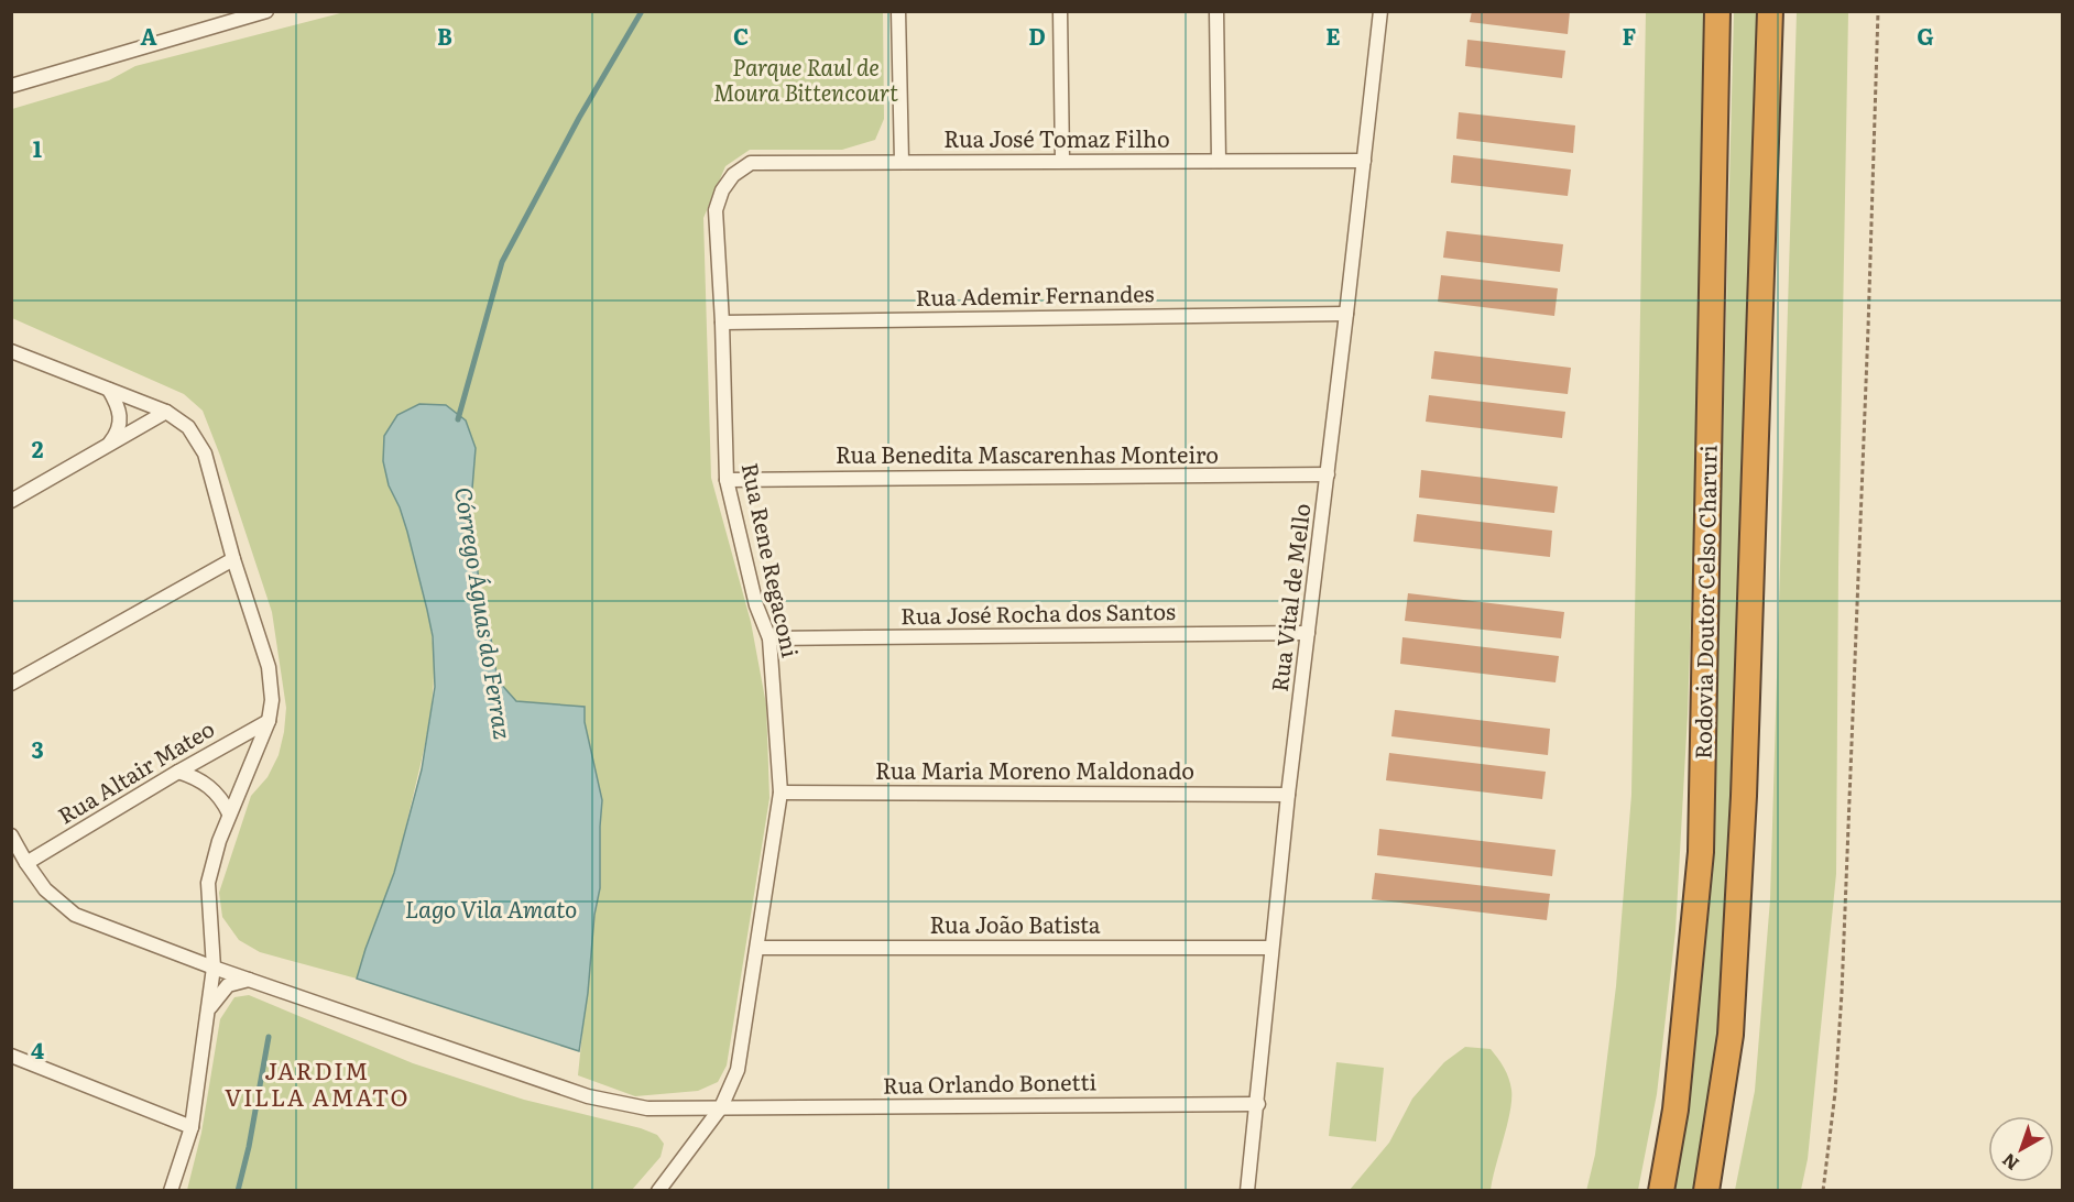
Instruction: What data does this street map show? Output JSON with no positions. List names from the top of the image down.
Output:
{
  "streets": {
    "highway": ["Rodovia Doutor Celso Charuri"],
    "street": [
      "Rua José Tomaz Filho",
      "Rua Ademir Fernandes",
      "Rua Benedita Mascarenhas Monteiro",
      "Rua Rene Regaconi",
      "Rua Vital de Mello",
      "Rua José Rocha dos Santos",
      "Rua Maria Moreno Maldonado",
      "Rua Altair Mateo",
      "Rua João Batista",
      "Rua Orlando Bonetti"
    ]
  },
  "crossings": [
    ["Rua José Tomaz Filho", "Rua Rene Regaconi"],
    ["Rua José Tomaz Filho", "Rua Vital de Mello"],
    ["Rua Ademir Fernandes", "Rua Rene Regaconi"],
    ["Rua Ademir Fernandes", "Rua Vital de Mello"],
    ["Rua Benedita Mascarenhas Monteiro", "Rua Rene Regaconi"],
    ["Rua Benedita Mascarenhas Monteiro", "Rua Vital de Mello"],
    ["Rua Rene Regaconi", "Rua José Rocha dos Santos"],
    ["Rua Rene Regaconi", "Rua Maria Moreno Maldonado"],
    ["Rua Rene Regaconi", "Rua João Batista"],
    ["Rua Rene Regaconi", "Rua Orlando Bonetti"],
    ["Rua Vital de Mello", "Rua José Rocha dos Santos"],
    ["Rua Vital de Mello", "Rua Maria Moreno Maldonado"],
    ["Rua Vital de Mello", "Rua João Batista"],
    ["Rua Vital de Mello", "Rua Orlando Bonetti"],
    ["Rua Altair Mateo", "Rua Orlando Bonetti"]
  ],
  "districts": ["JARDIM VILLA AMATO"],
  "water": ["Córrego Águas do Ferraz", "Lago Vila Amato"],
  "parks": ["Parque Raul de Moura Bittencourt"],
  "north": "bottom left",
  "grid": {
    "columns": [
      "A",
      "B",
      "C",
      "D",
      "E",
      "F",
      "G"
    ],
    "rows": [
      "1",
      "2",
      "3",
      "4"
    ]
  }
}
